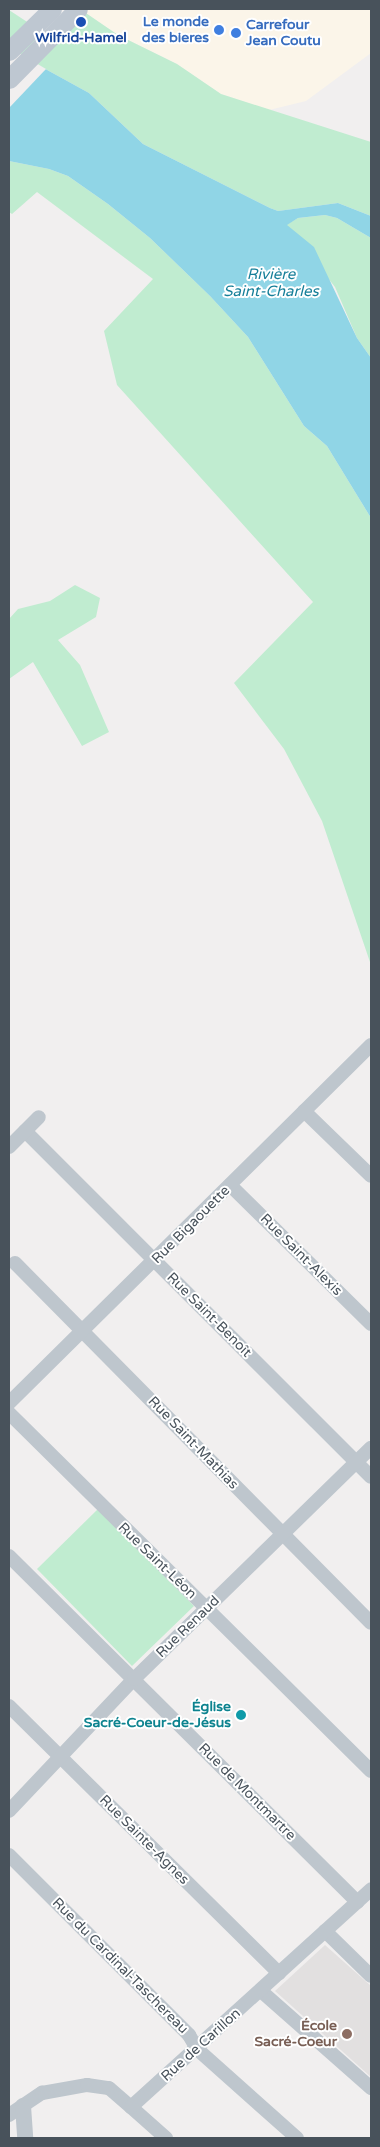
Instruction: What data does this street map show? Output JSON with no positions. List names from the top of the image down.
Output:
{
  "streets": {
    "street": [
      "Rue Bigaouette",
      "Rue Saint-Alexis",
      "Rue Saint-Benoît",
      "Rue Saint-Mathias",
      "Rue Saint-Léon",
      "Rue Renaud",
      "Rue de Montmartre",
      "Rue Sainte-Agnes",
      "Rue du Cardinal-Taschereau",
      "Rue de Carillon"
    ]
  },
  "crossings": [
    ["Rue Bigaouette", "Rue Saint-Alexis"],
    ["Rue Bigaouette", "Rue Saint-Benoît"],
    ["Rue Bigaouette", "Rue Saint-Mathias"],
    ["Rue Saint-Benoît", "Rue Renaud"],
    ["Rue Saint-Mathias", "Rue Renaud"],
    ["Rue Saint-Léon", "Rue Renaud"],
    ["Rue Renaud", "Rue de Montmartre"],
    ["Rue Renaud", "Rue Sainte-Agnes"],
    ["Rue de Montmartre", "Rue de Carillon"],
    ["Rue Sainte-Agnes", "Rue de Carillon"],
    ["Rue du Cardinal-Taschereau", "Rue de Carillon"]
  ],
  "water": ["Rivière Saint-Charles"],
  "places": [
    "Wilfrid-Hamel",
    "Le monde des bieres",
    "Carrefour Jean Coutu",
    "Église Sacré-Coeur-de-Jésus",
    "École Sacré-Coeur"
  ]
}
